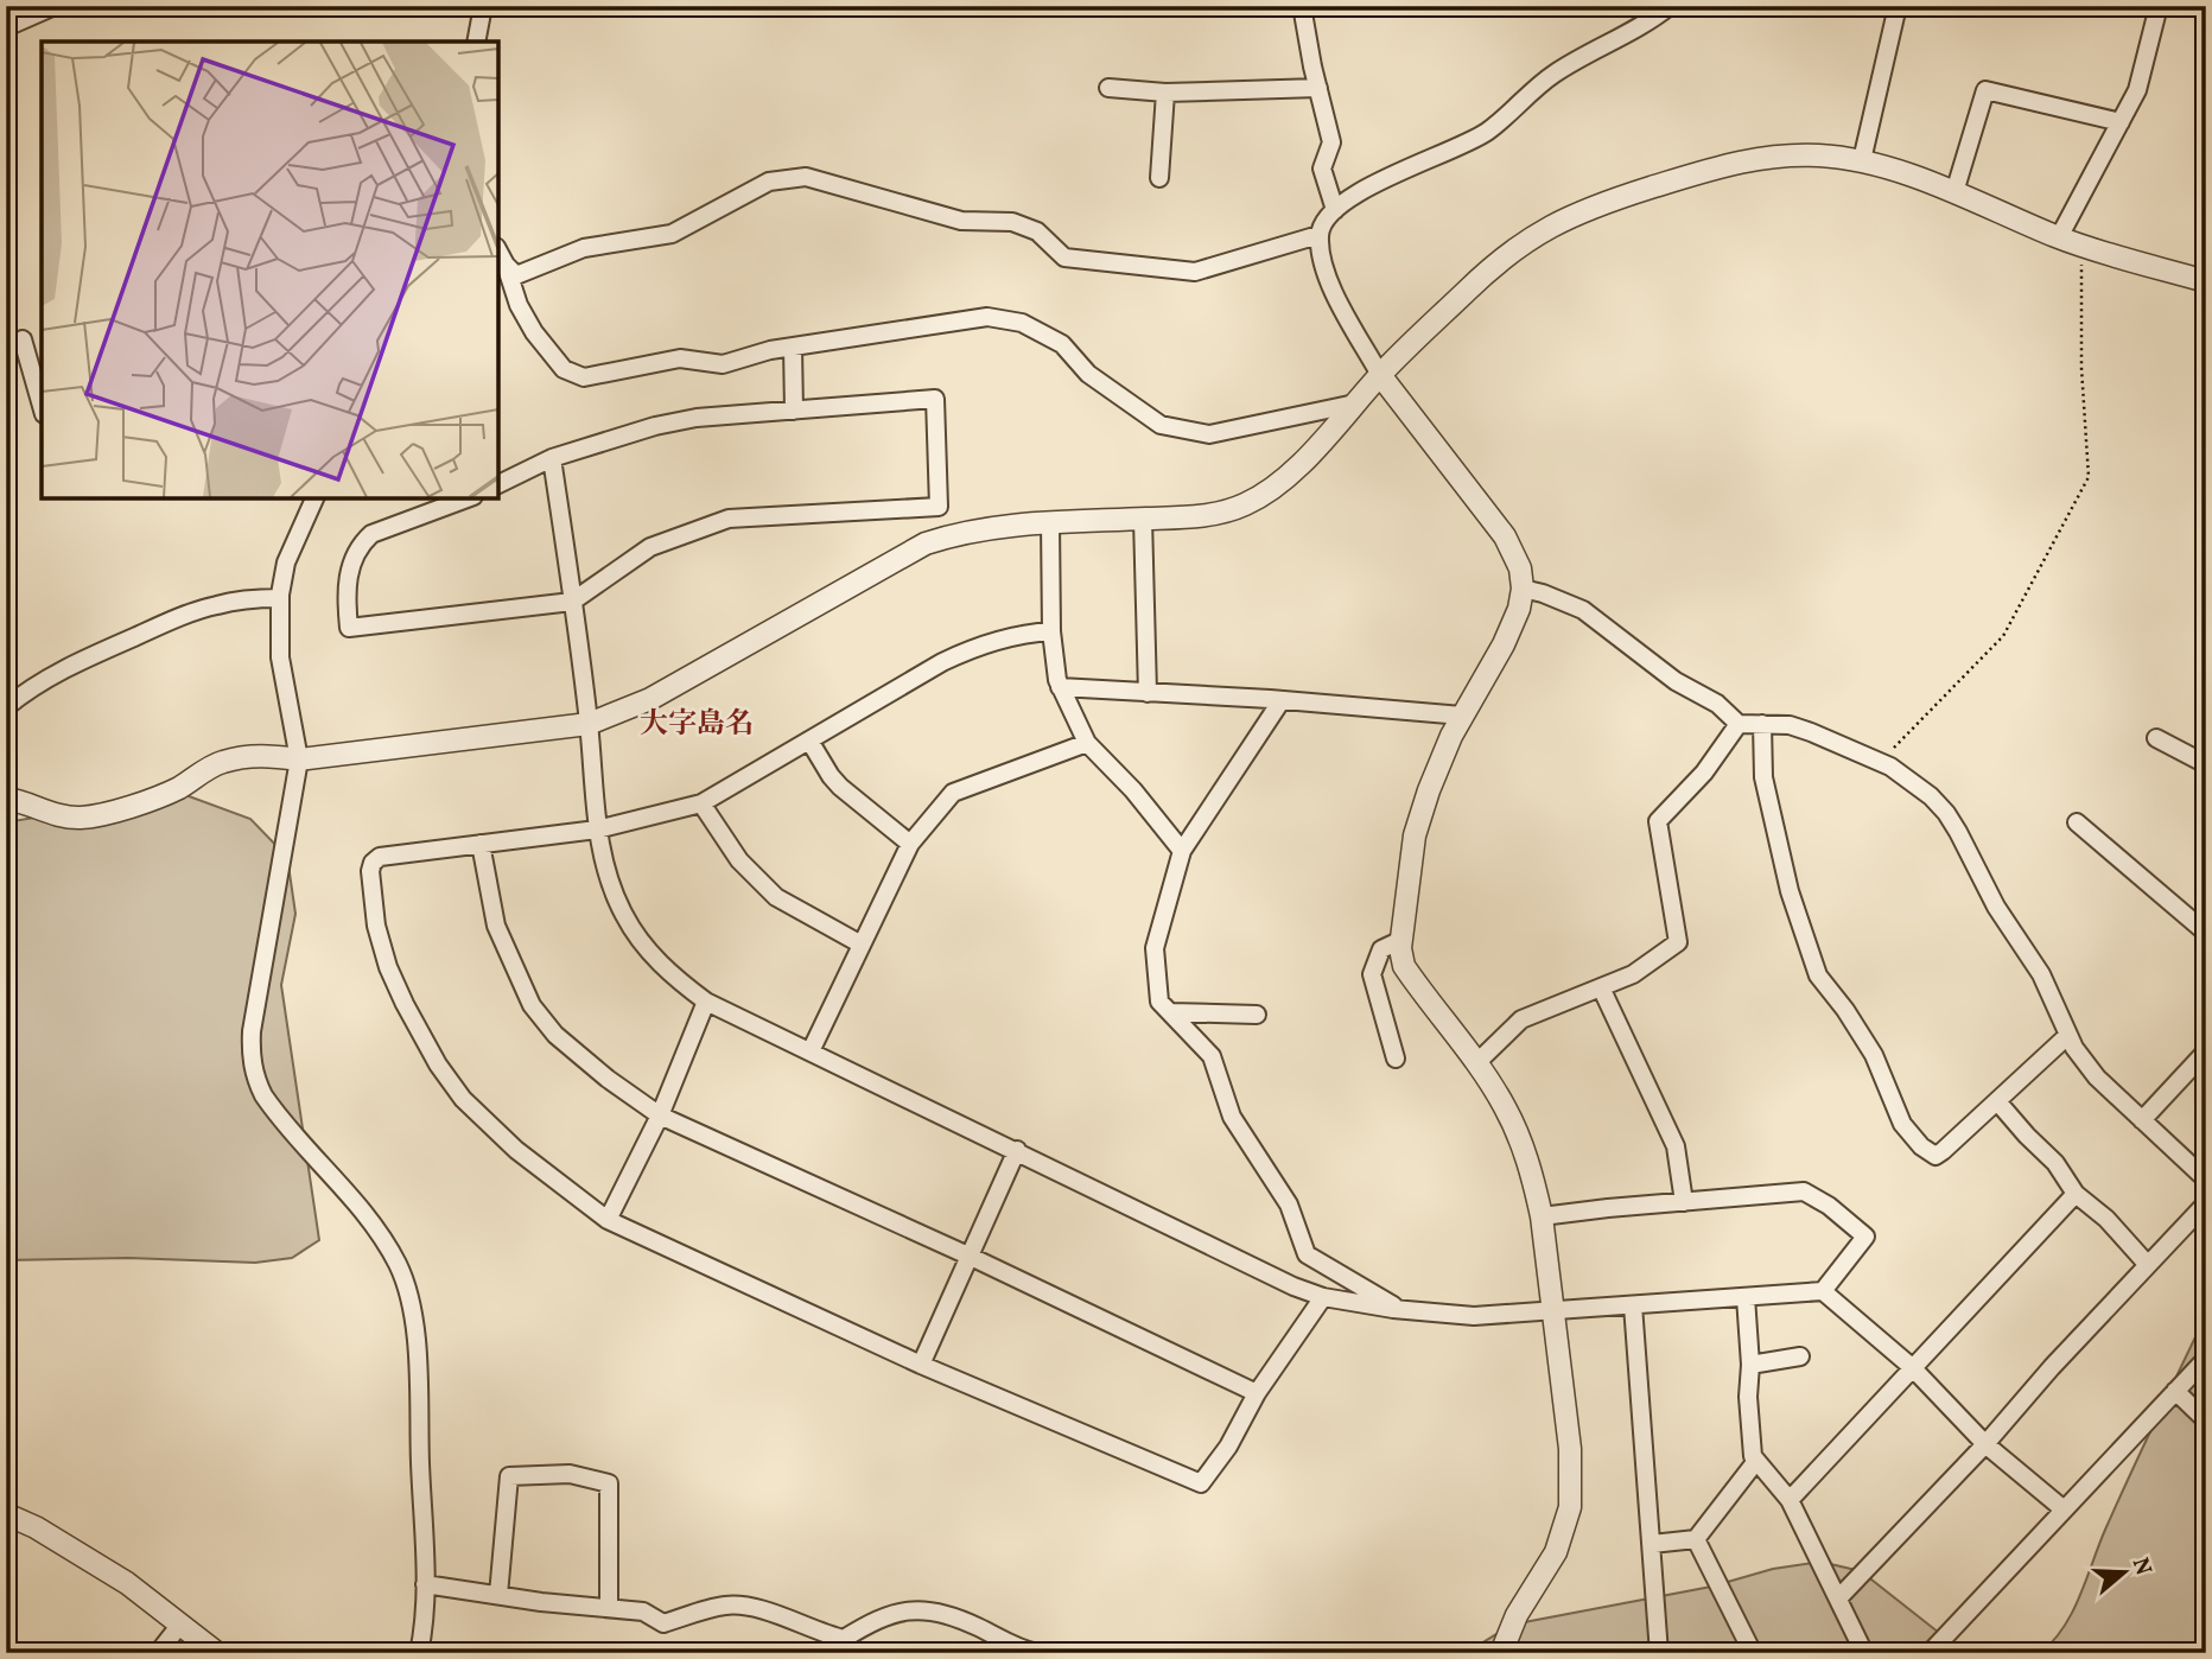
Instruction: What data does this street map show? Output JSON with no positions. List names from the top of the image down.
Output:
{
  "districts": ["大字島名"],
  "north": "right"
}
